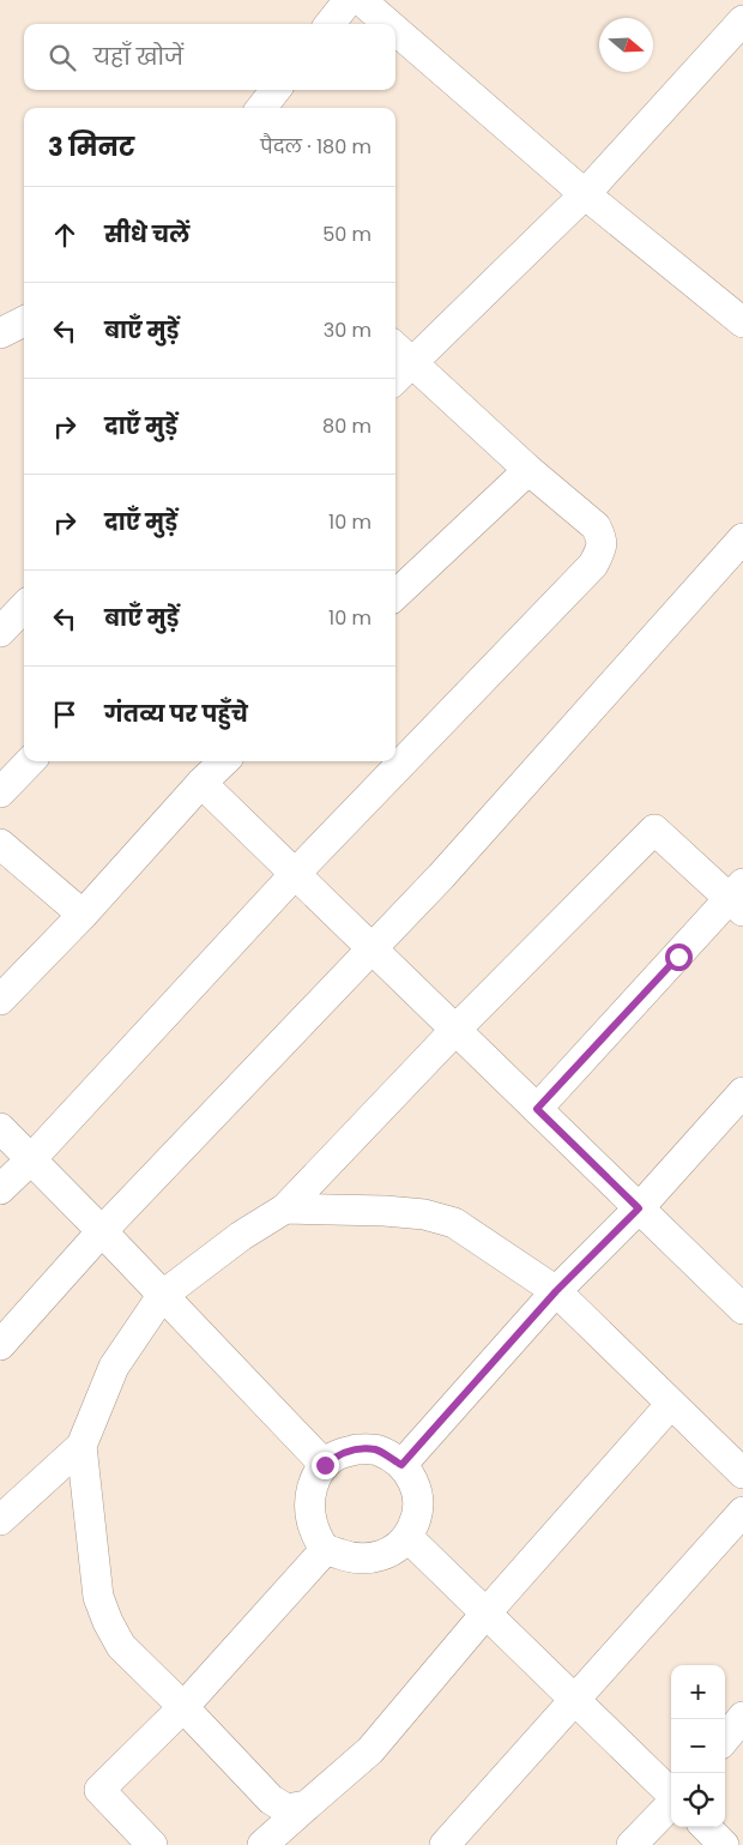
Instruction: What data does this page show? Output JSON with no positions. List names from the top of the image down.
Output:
{
  "north": "right",
  "page": {
    "search": "यहाँ खोजें",
    "heading": ["3 मिनट", "पैदल · 180 m"],
    "list": [
      ["सीधे चलें", "50 m"],
      ["बाएँ मुड़ें", "30 m"],
      ["दाएँ मुड़ें", "80 m"],
      ["दाएँ मुड़ें", "10 m"],
      ["बाएँ मुड़ें", "10 m"],
      "गंतव्य पर पहुँचे"
    ],
    "map_buttons": ["+", "−"]
  }
}
